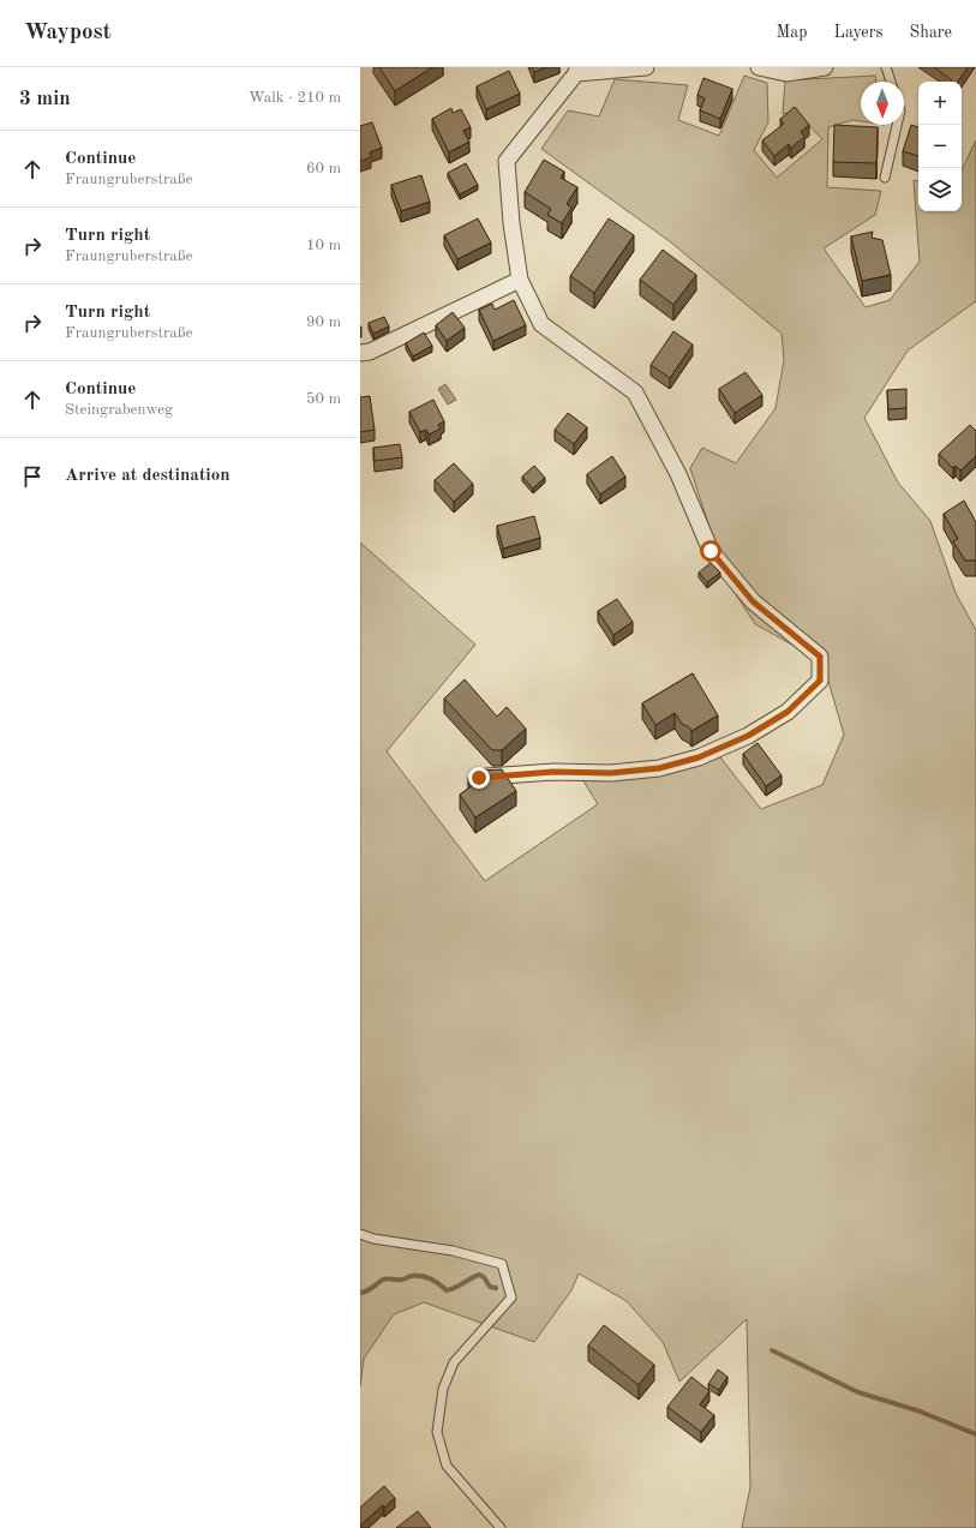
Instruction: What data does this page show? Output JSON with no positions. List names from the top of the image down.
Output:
{
  "north": "bottom",
  "page": {
    "header": "Waypost",
    "nav": ["Map", "Layers", "Share"],
    "heading": ["3 min", "Walk · 210 m"],
    "map_buttons": ["+", "−"],
    "list": [
      ["Continue", "Fraungruberstraße", "60 m"],
      ["Turn right", "Fraungruberstraße", "10 m"],
      ["Turn right", "Fraungruberstraße", "90 m"],
      ["Continue", "Steingrabenweg", "50 m"],
      "Arrive at destination"
    ]
  }
}
